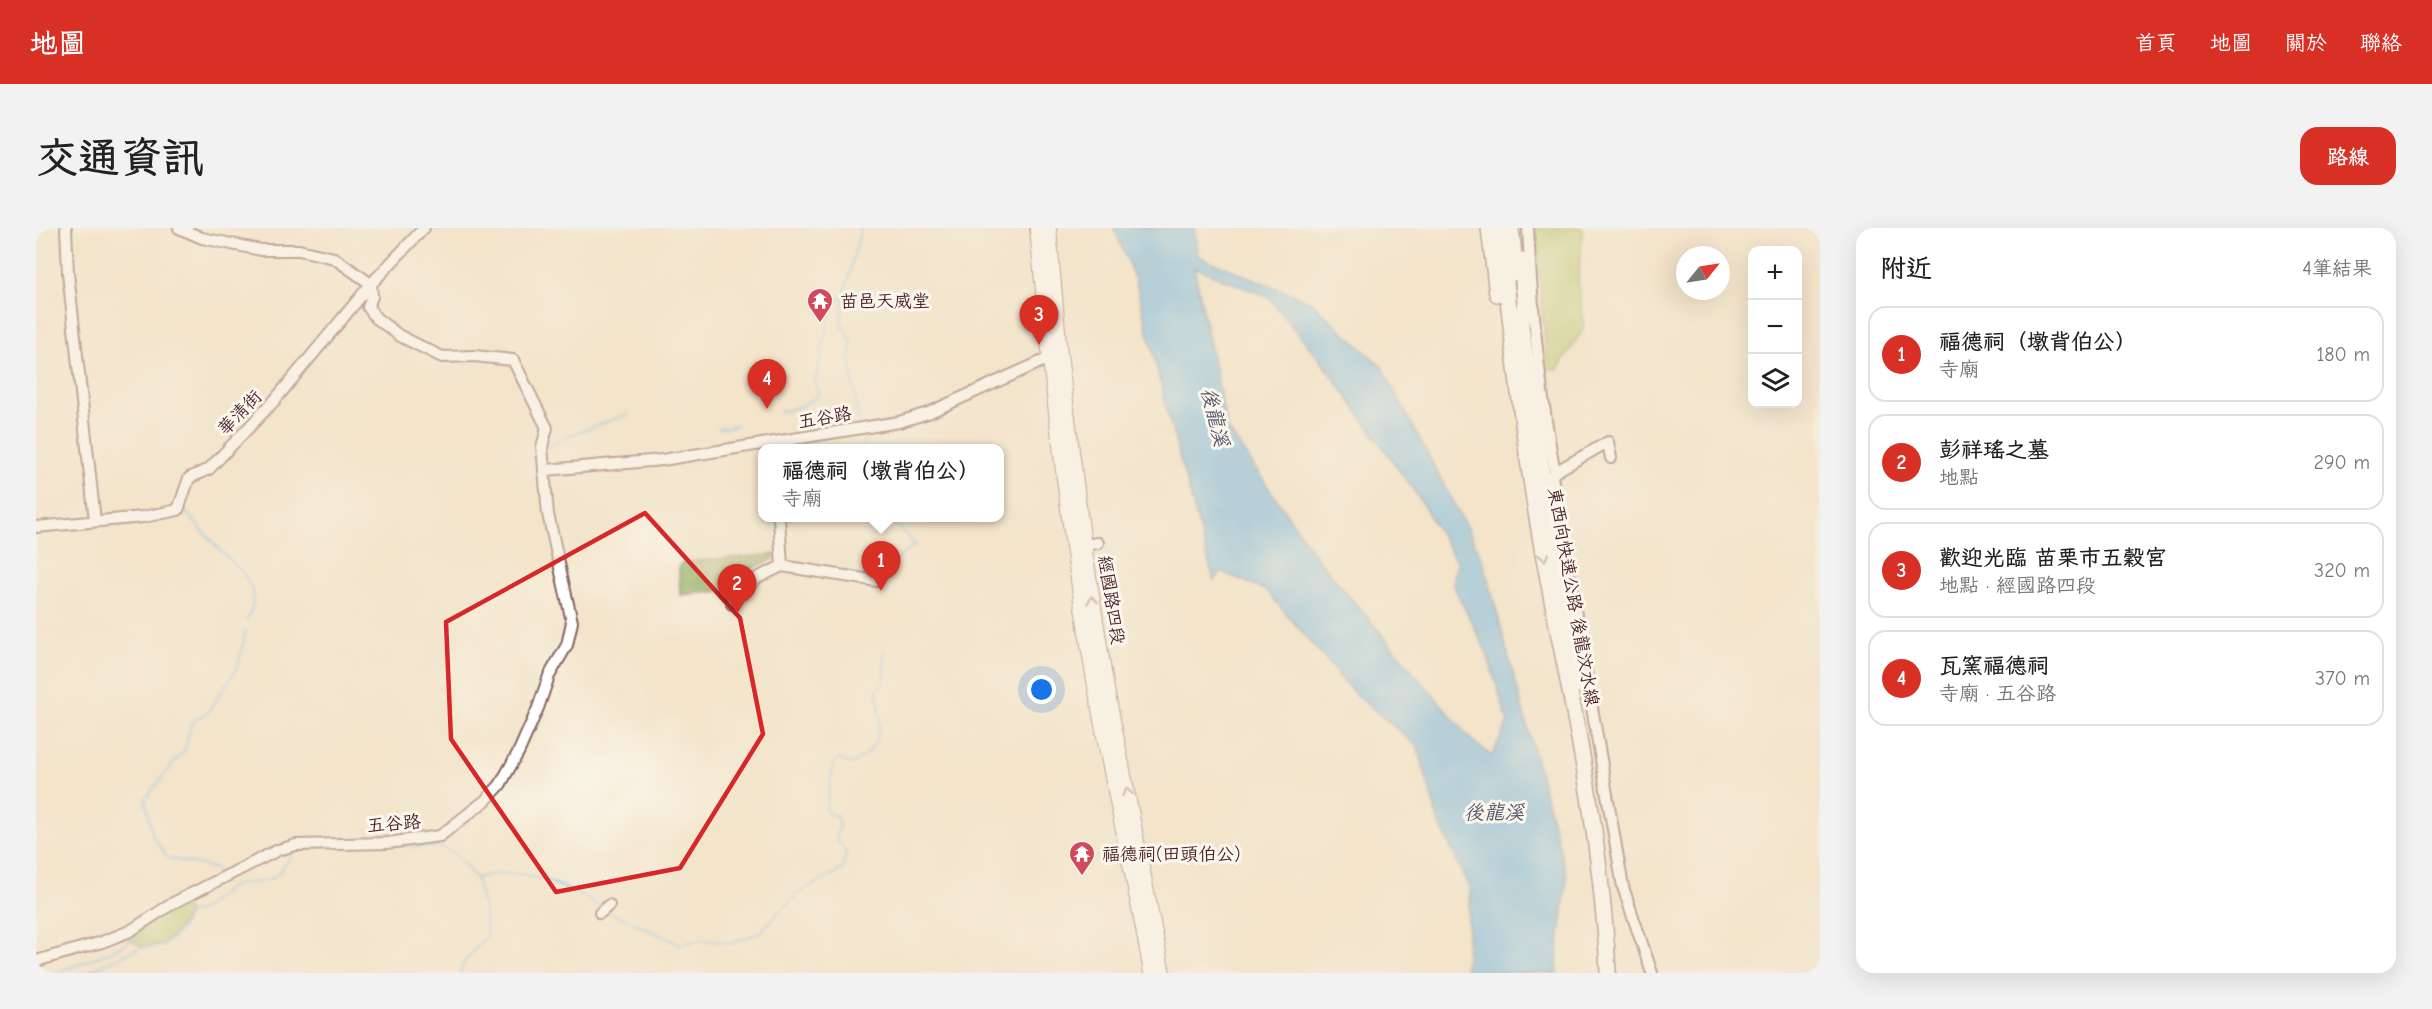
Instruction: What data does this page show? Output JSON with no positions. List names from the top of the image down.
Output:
{
  "streets": {
    "highway": ["東西向快速公路 後龍汶水線"],
    "main road": ["經國路四段"],
    "street": ["華清街", "五谷路"]
  },
  "crossings": [
    ["華清街", "五谷路"],
    ["五谷路", "經國路四段"]
  ],
  "water": ["後龍溪"],
  "places": {
    "temple": ["苗邑天威堂", "福德祠(田頭伯公)"]
  },
  "north": "top right",
  "page": {
    "header": "地圖",
    "nav": [
      "首頁",
      "地圖",
      "關於",
      "聯絡"
    ],
    "buttons": "路線",
    "title": "交通資訊",
    "heading": ["附近", "4筆結果"],
    "map_buttons": ["+", "−"],
    "pins": [
      "3",
      "4",
      "1",
      "2"
    ],
    "list": [
      {
        "mark": "1",
        "name": "福德祠（墩背伯公）",
        "note": "寺廟",
        "value": "180 m"
      },
      {
        "mark": "2",
        "name": "彭祥瑤之墓",
        "note": "地點",
        "value": "290 m"
      },
      {
        "mark": "3",
        "name": "歡迎光臨 苗栗市五穀宮",
        "note": "地點 · 經國路四段",
        "value": "320 m"
      },
      {
        "mark": "4",
        "name": "瓦窯福德祠",
        "note": "寺廟 · 五谷路",
        "value": "370 m"
      }
    ],
    "popup": ["福德祠（墩背伯公）", "寺廟"]
  }
}
